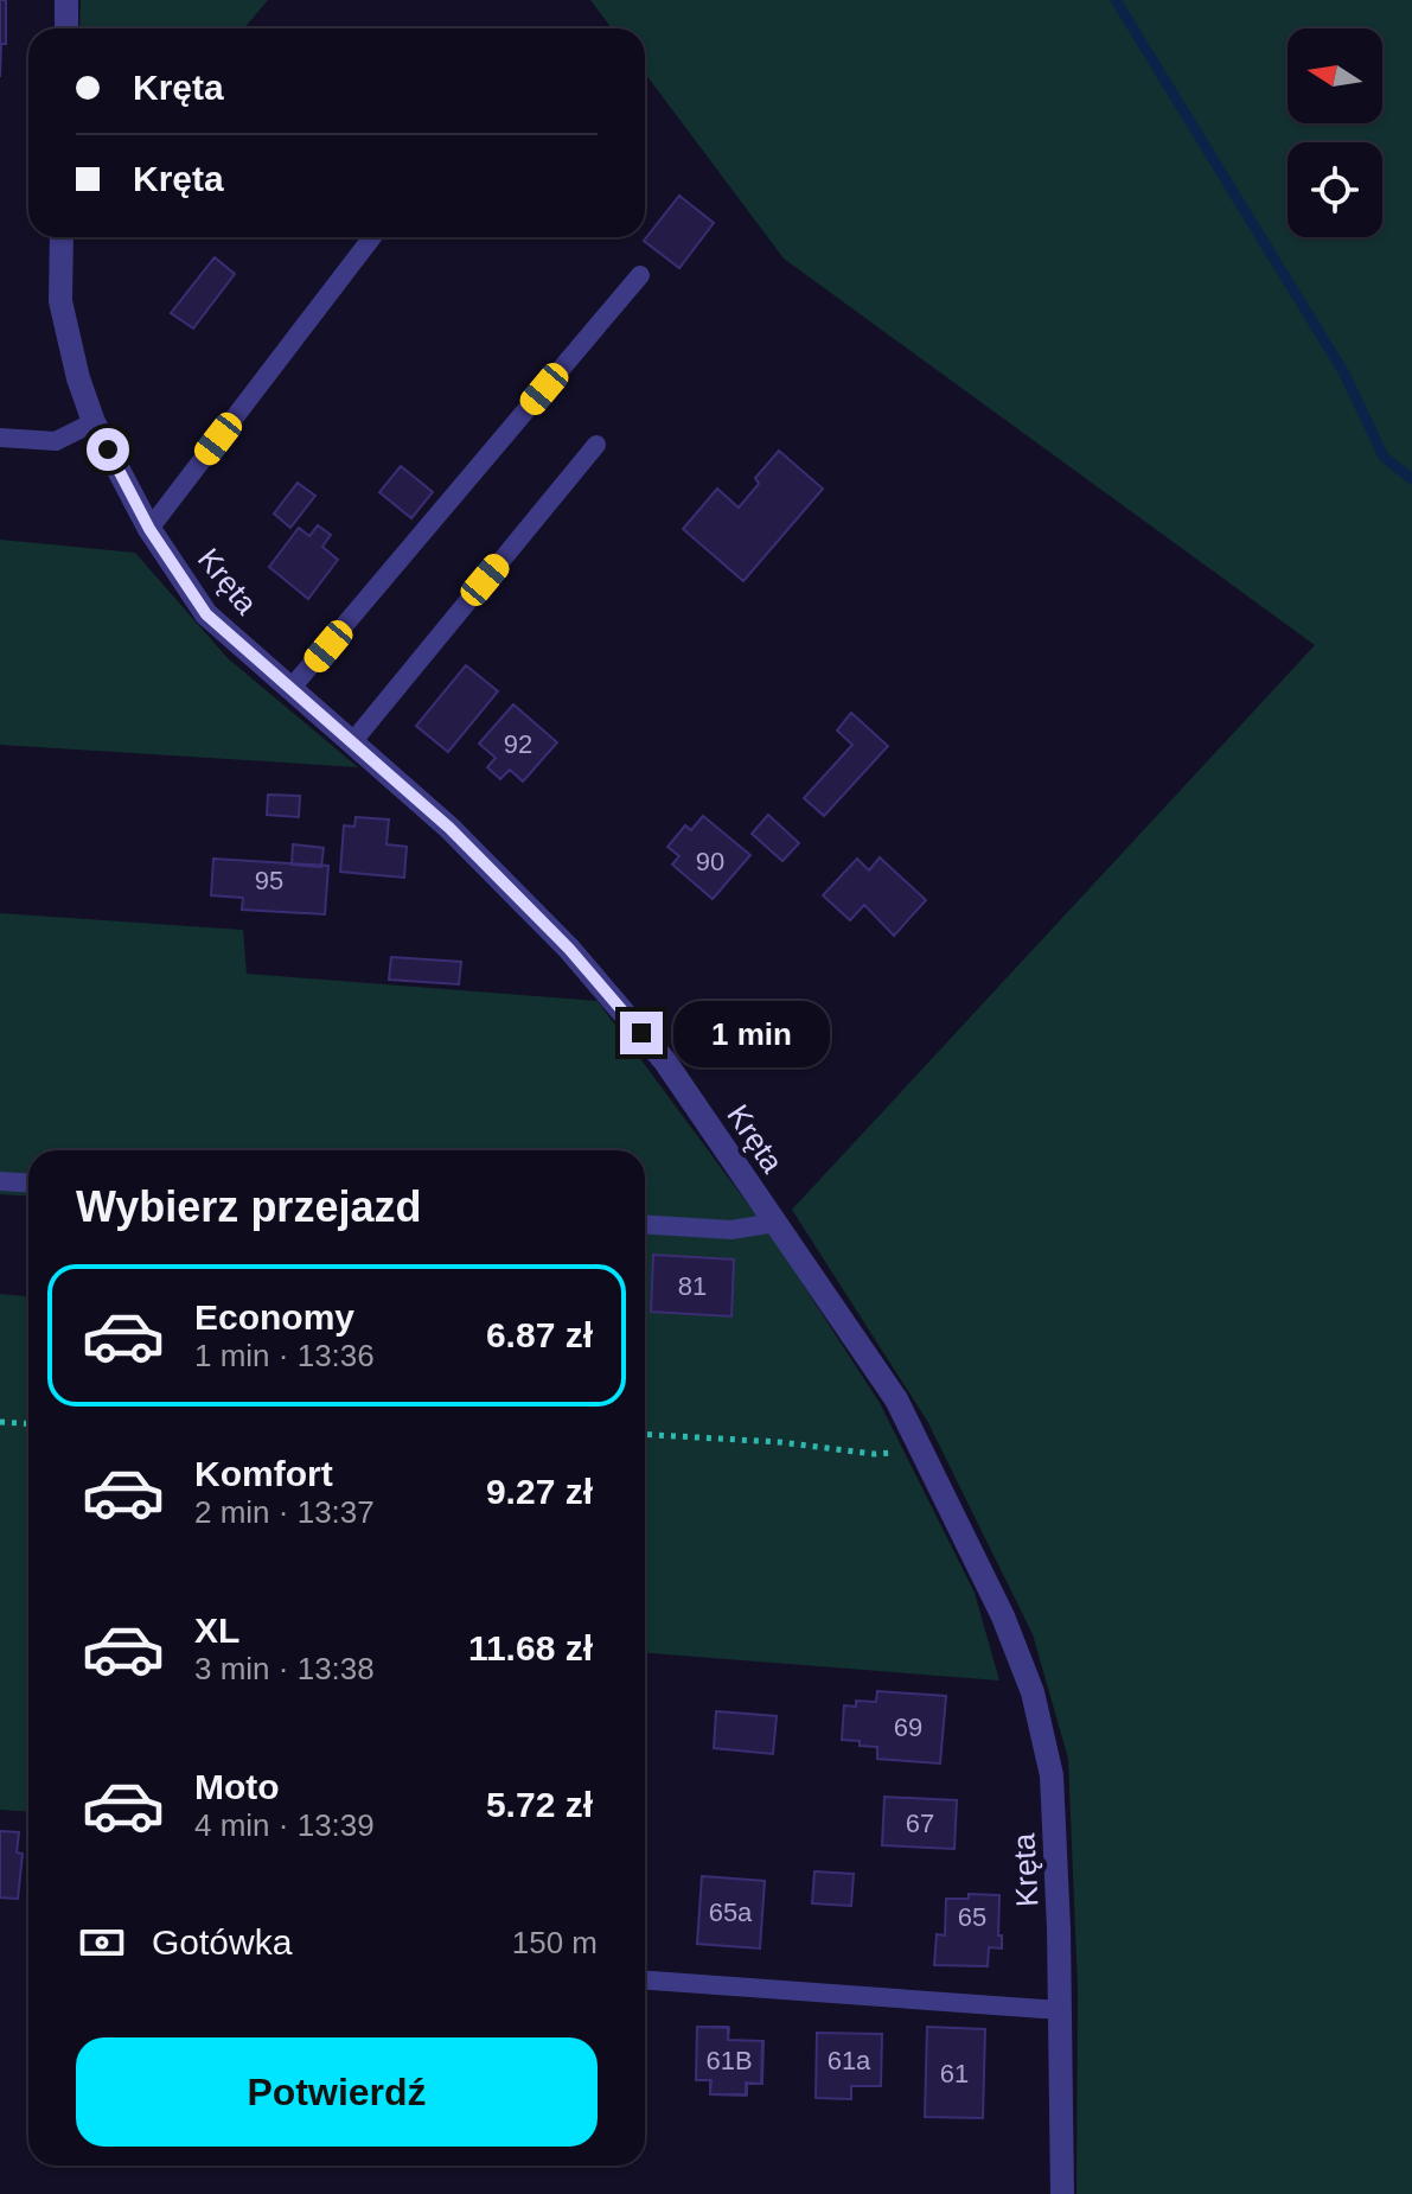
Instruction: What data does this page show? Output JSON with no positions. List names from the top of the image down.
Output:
{
  "streets": {
    "street": ["Kręta"]
  },
  "house_numbers": [
    "92",
    "90",
    "95",
    "81",
    "69",
    "67",
    "65a",
    "65",
    "61B",
    "61a",
    "61"
  ],
  "north": "left",
  "page": {
    "banner": ["Kręta", "Kręta"],
    "bubble": "1 min",
    "heading": "Wybierz przejazd",
    "list": [
      {
        "name": "Economy",
        "note": "1 min · 13:36",
        "value": "6.87 zł"
      },
      {
        "name": "Komfort",
        "note": "2 min · 13:37",
        "value": "9.27 zł"
      },
      {
        "name": "XL",
        "note": "3 min · 13:38",
        "value": "11.68 zł"
      },
      {
        "name": "Moto",
        "note": "4 min · 13:39",
        "value": "5.72 zł"
      }
    ],
    "pay": ["Gotówka", "150 m"],
    "buttons": "Potwierdź"
  }
}
